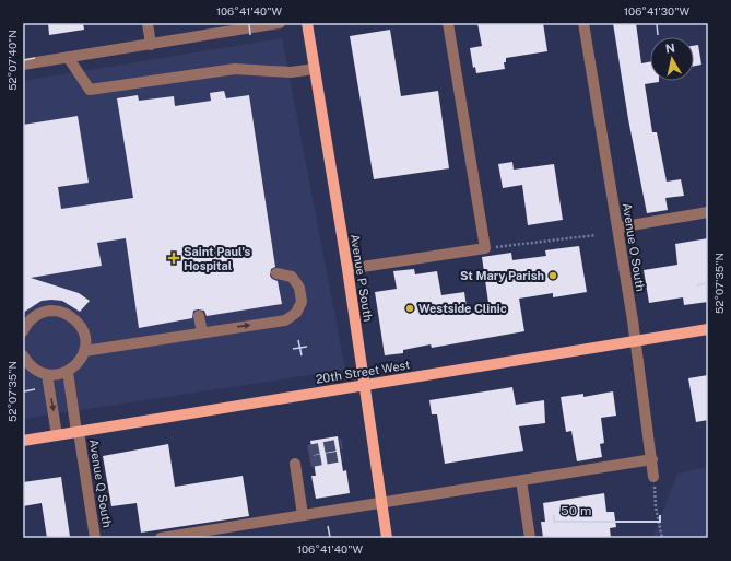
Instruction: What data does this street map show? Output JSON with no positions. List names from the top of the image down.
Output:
{
  "streets": {
    "main road": ["Avenue P South", "20th Street West"],
    "street": ["Avenue O South", "Avenue Q South"]
  },
  "crossings": [
    ["Avenue O South", "20th Street West"],
    ["Avenue P South", "20th Street West"],
    ["20th Street West", "Avenue Q South"]
  ],
  "places": {
    "health": ["Saint Paul's Hospital"],
    "other": ["St Mary Parish", "Westside Clinic"]
  },
  "scale_bar": "50 m",
  "north": "top",
  "coordinates": [
    "106°41'40\"W",
    "106°41'30\"W",
    "52°07'40\"N",
    "52°07'35\"N"
  ]
}
